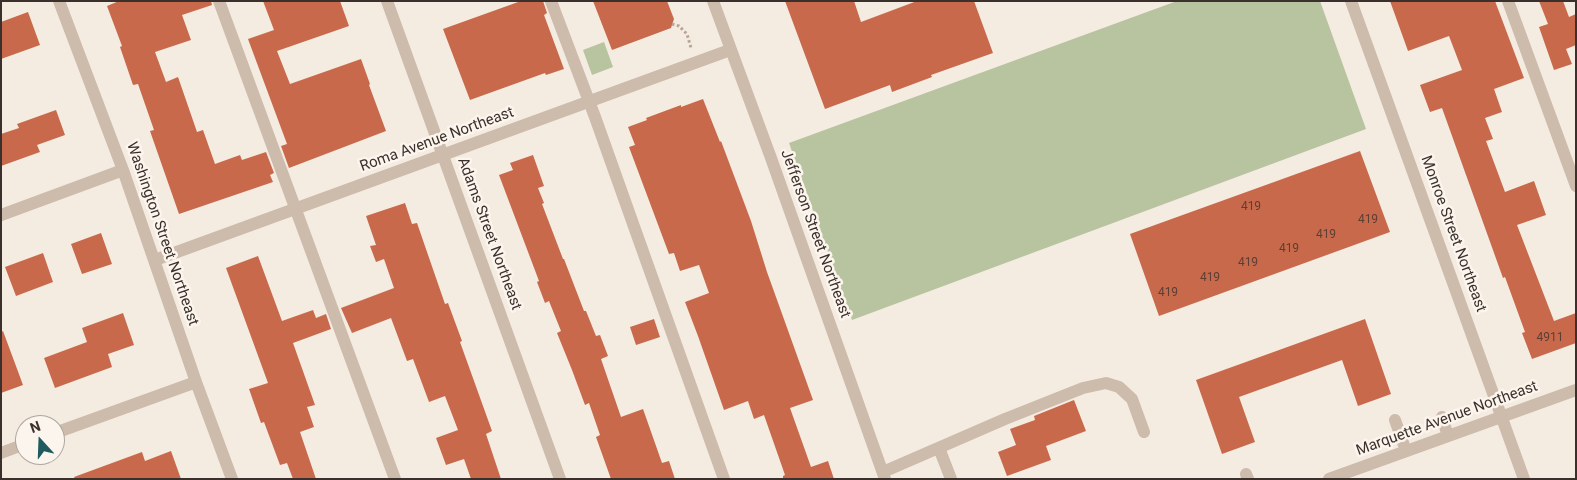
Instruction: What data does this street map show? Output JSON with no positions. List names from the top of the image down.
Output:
{
  "streets": {
    "street": [
      "Roma Avenue Northeast",
      "Washington Street Northeast",
      "Adams Street Northeast",
      "Jefferson Street Northeast",
      "Monroe Street Northeast",
      "Marquette Avenue Northeast"
    ]
  },
  "crossings": [
    ["Roma Avenue Northeast", "Washington Street Northeast"],
    ["Roma Avenue Northeast", "Adams Street Northeast"],
    ["Roma Avenue Northeast", "Jefferson Street Northeast"],
    ["Monroe Street Northeast", "Marquette Avenue Northeast"]
  ],
  "house_numbers": [
    "419",
    "419",
    "419",
    "419",
    "419",
    "419",
    "419",
    "4911"
  ],
  "north": "top"
}
